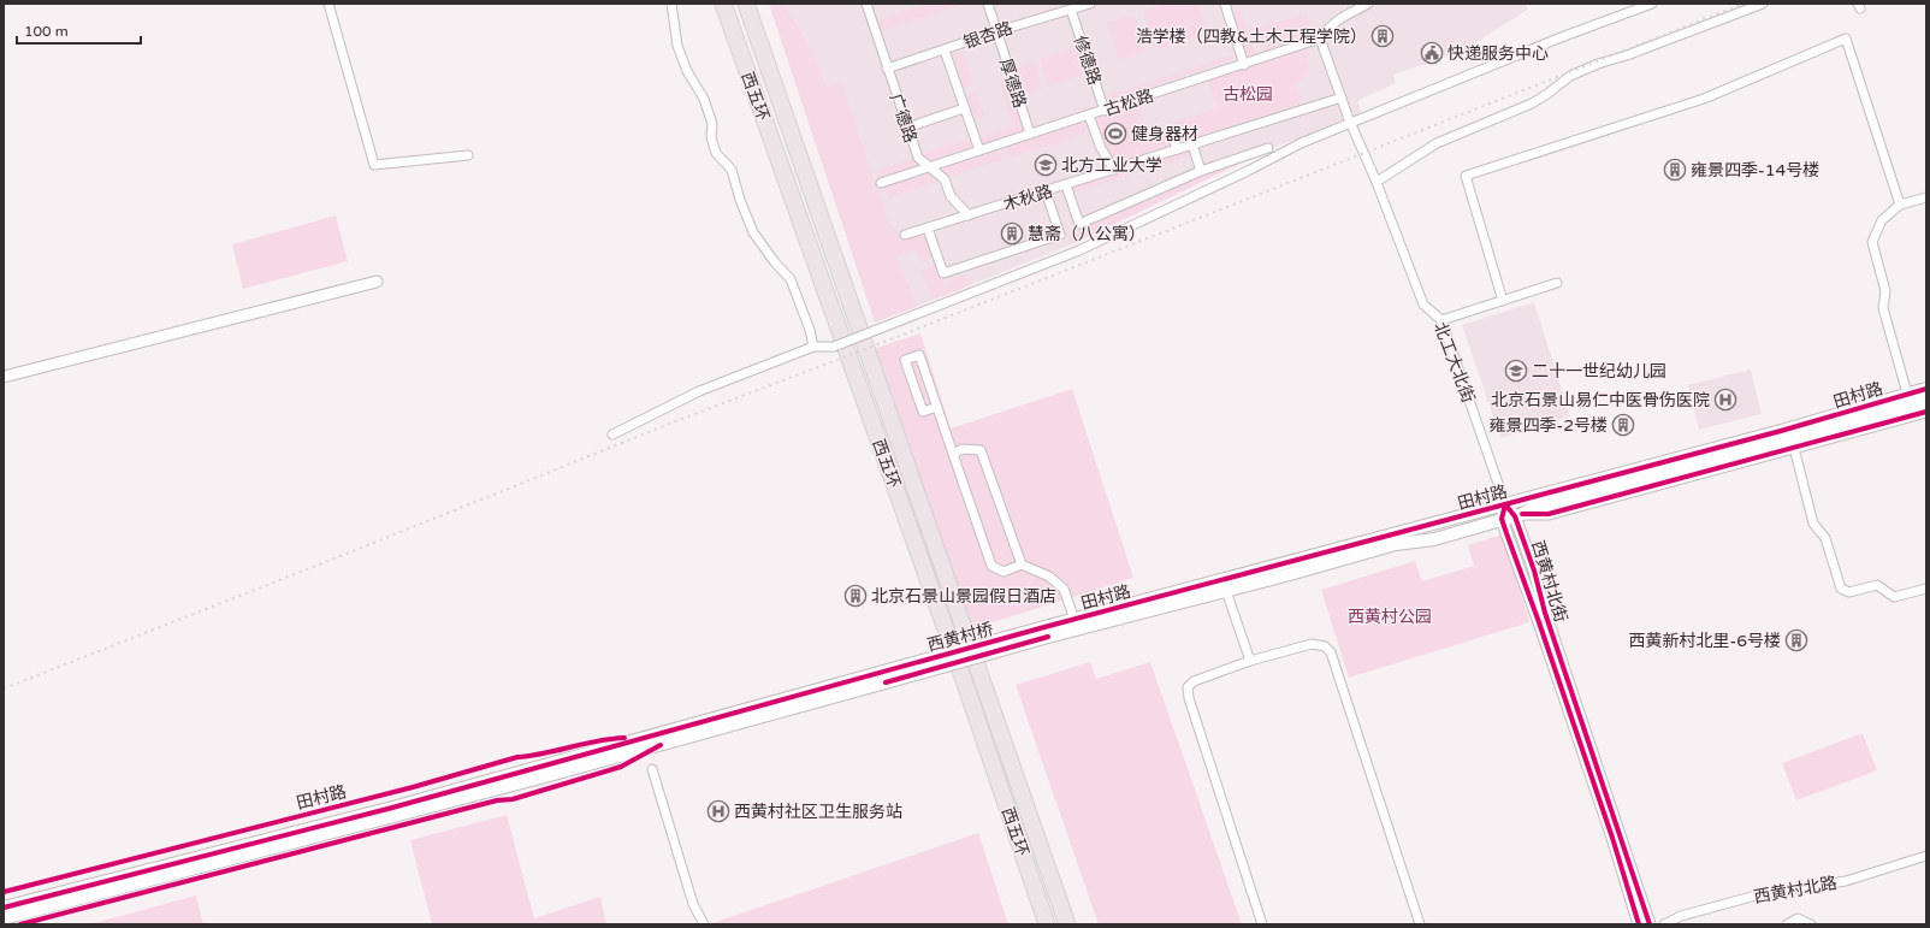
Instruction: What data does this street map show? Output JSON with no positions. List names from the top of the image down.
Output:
{
  "streets": {
    "highway": ["西五环"],
    "main road": ["田村路", "西黄村桥"],
    "street": [
      "银杏路",
      "修德路",
      "厚德路",
      "古松路",
      "广德路",
      "木秋路",
      "北工大北街",
      "西黄村北街",
      "西黄村北路"
    ]
  },
  "crossings": [
    ["银杏路", "修德路"],
    ["银杏路", "厚德路"],
    ["银杏路", "广德路"],
    ["修德路", "古松路"],
    ["厚德路", "古松路"],
    ["古松路", "广德路"],
    ["古松路", "北工大北街"],
    ["广德路", "木秋路"],
    ["木秋路", "北工大北街"],
    ["北工大北街", "田村路"],
    ["北工大北街", "西黄村北街"],
    ["田村路", "西黄村北街"],
    ["田村路", "西黄村桥"]
  ],
  "parks": ["古松园", "西黄村公园"],
  "places": {
    "building": [
      "浩学楼（四教&土木工程学院）",
      "雍景四季-14号楼",
      "慧斋（八公寓）",
      "雍景四季-2号楼",
      "北京石景山景园假日酒店",
      "西黄新村北里-6号楼"
    ],
    "public building": ["快递服务中心"],
    "sports": ["健身器材"],
    "school or university": ["北方工业大学", "二十一世纪幼儿园"],
    "hospital": ["北京石景山易仁中医骨伤医院", "西黄村社区卫生服务站"]
  },
  "scale_bar": "100 m"
}
